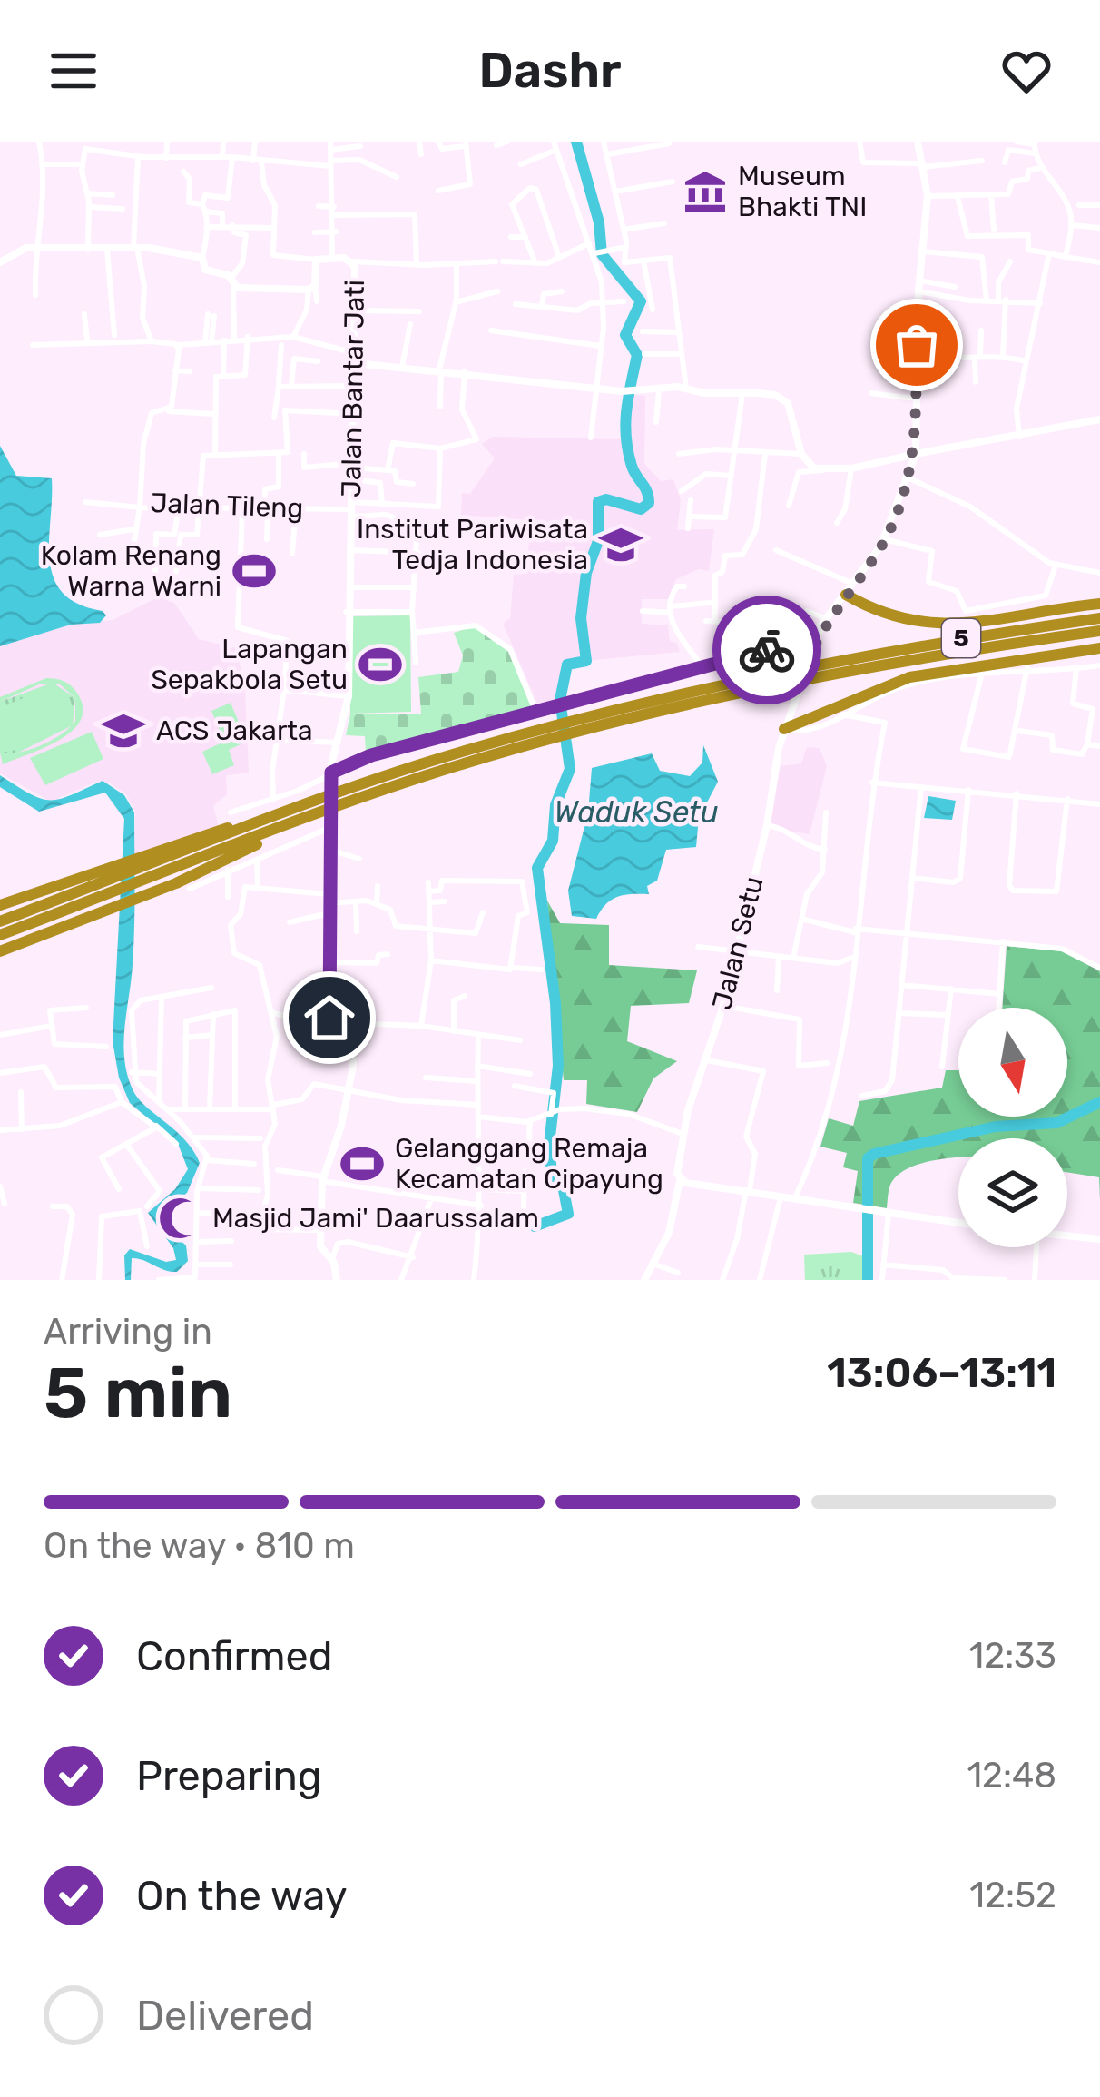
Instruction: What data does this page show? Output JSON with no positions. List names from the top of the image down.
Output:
{
  "streets": {
    "highway": ["5"],
    "street": ["Jalan Bantar Jati", "Jalan Tileng", "Jalan Setu"]
  },
  "crossings": [
    ["Jalan Bantar Jati", "Jalan Tileng"]
  ],
  "water": ["Waduk Setu"],
  "places": {
    "museum": ["Museum Bhakti TNI"],
    "school or university": ["Institut Pariwisata Tedja Indonesia", "ACS Jakarta"],
    "sports": ["Kolam Renang Warna Warni", "Lapangan Sepakbola Setu", "Gelanggang Remaja Kecamatan Cipayung"],
    "mosque": ["Masjid Jami' Daarussalam"]
  },
  "north": "bottom",
  "page": {
    "header": "Dashr",
    "heading": ["5 min", "Arriving in", "13:06–13:11"],
    "bar": "On the way · 810 m",
    "list": [
      ["Confirmed", "12:33"],
      ["Preparing", "12:48"],
      ["On the way", "12:52"],
      "Delivered"
    ]
  }
}
